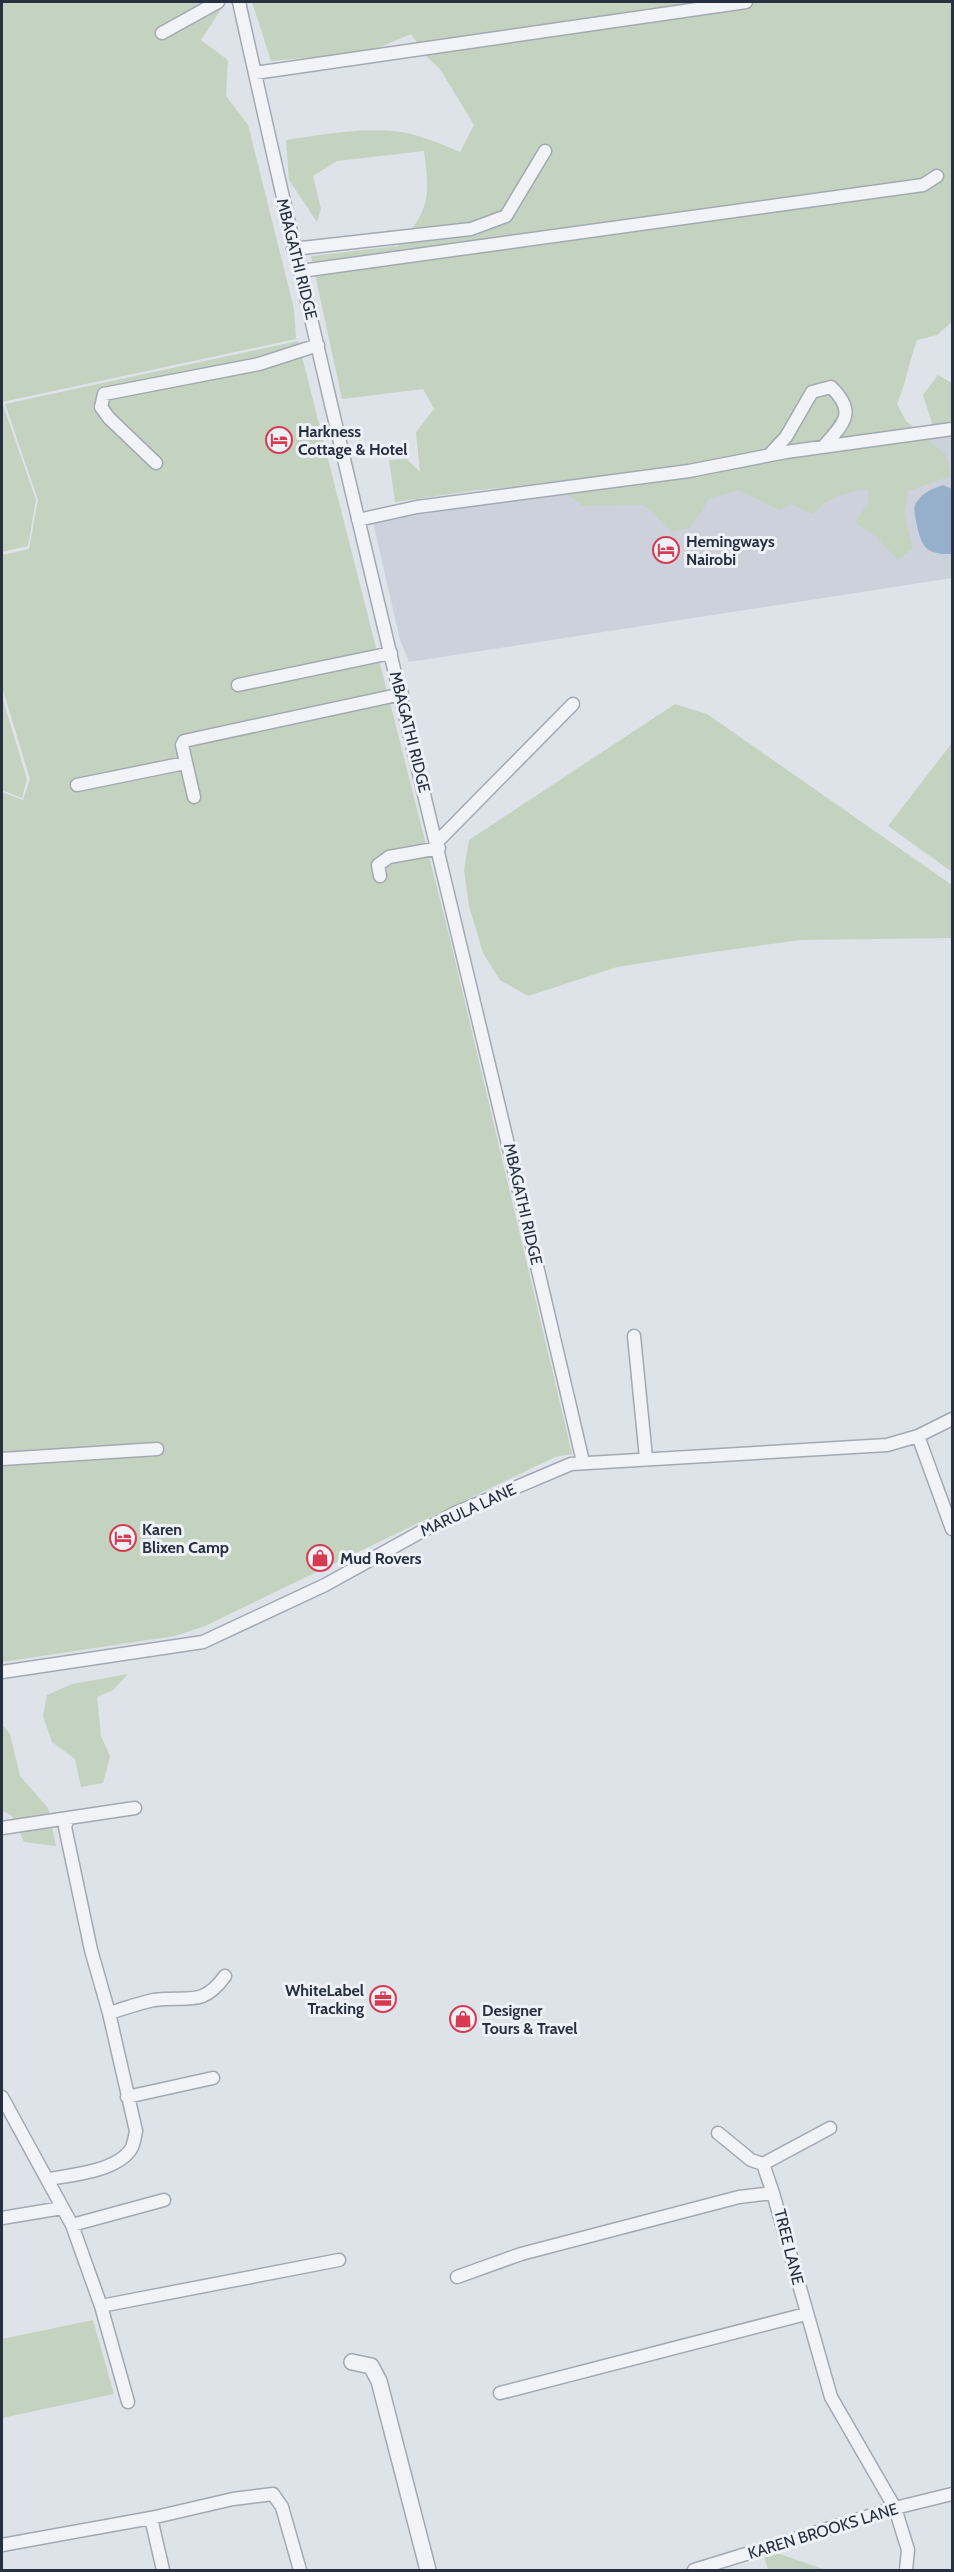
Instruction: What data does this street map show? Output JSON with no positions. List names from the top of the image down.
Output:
{
  "streets": {
    "street": [
      "MBAGATHI RIDGE",
      "MARULA LANE",
      "TREE LANE",
      "KAREN BROOKS LANE"
    ]
  },
  "crossings": [
    ["MBAGATHI RIDGE", "MARULA LANE"],
    ["TREE LANE", "KAREN BROOKS LANE"]
  ],
  "places": {
    "hotel": ["Harkness Cottage & Hotel", "Hemingways Nairobi", "Karen Blixen Camp"],
    "shop": ["Mud Rovers", "Designer Tours & Travel"],
    "office": ["WhiteLabel Tracking"]
  }
}
